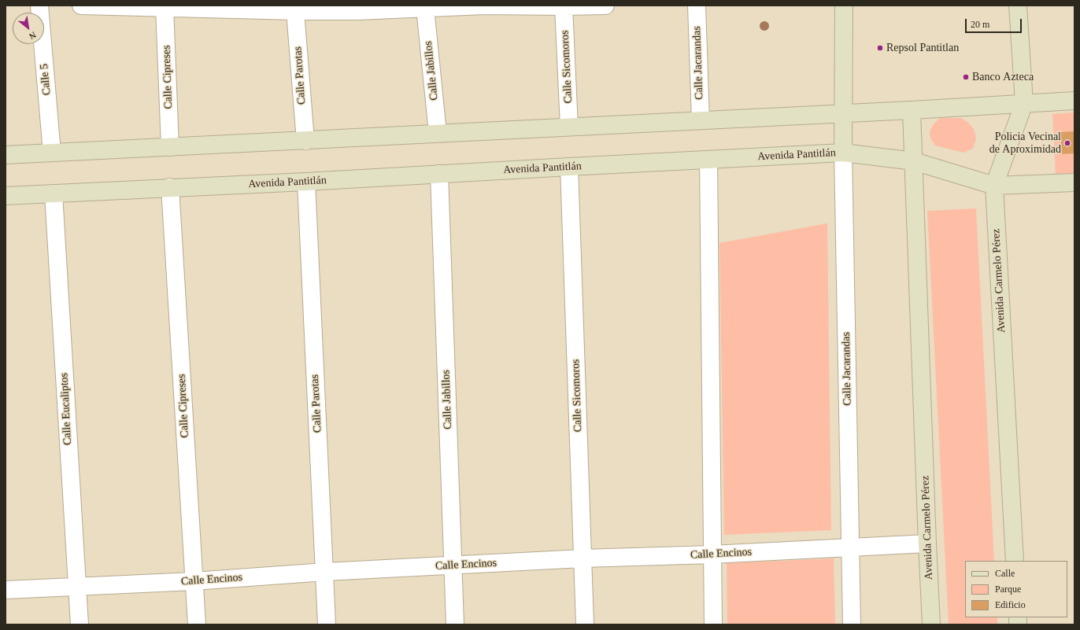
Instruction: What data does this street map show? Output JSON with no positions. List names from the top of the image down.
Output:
{
  "streets": {
    "main road": ["Calle Jacarandas", "Avenida Pantitlán", "Avenida Carmelo Pérez"],
    "street": [
      "Calle Sicomoros",
      "Calle Jabillos",
      "Calle Parotas",
      "Calle Cipreses",
      "Calle 5",
      "Calle Eucaliptos",
      "Calle Encinos"
    ]
  },
  "crossings": [
    ["Calle Jacarandas", "Avenida Pantitlán"],
    ["Calle Jacarandas", "Calle Encinos"],
    ["Calle Sicomoros", "Avenida Pantitlán"],
    ["Calle Sicomoros", "Calle Encinos"],
    ["Calle Jabillos", "Avenida Pantitlán"],
    ["Calle Jabillos", "Calle Encinos"],
    ["Calle Parotas", "Avenida Pantitlán"],
    ["Calle Parotas", "Calle Encinos"],
    ["Calle Cipreses", "Avenida Pantitlán"],
    ["Calle Cipreses", "Calle Encinos"],
    ["Avenida Pantitlán", "Avenida Carmelo Pérez"],
    ["Avenida Pantitlán", "Calle Eucaliptos"],
    ["Avenida Carmelo Pérez", "Calle Encinos"],
    ["Calle Eucaliptos", "Calle Encinos"]
  ],
  "places": ["Repsol Pantitlan", "Banco Azteca", "Policia Vecinal de Aproximidad"],
  "legend": ["Calle", "Parque", "Edificio"],
  "scale_bar": "20 m",
  "north": "bottom right"
}
